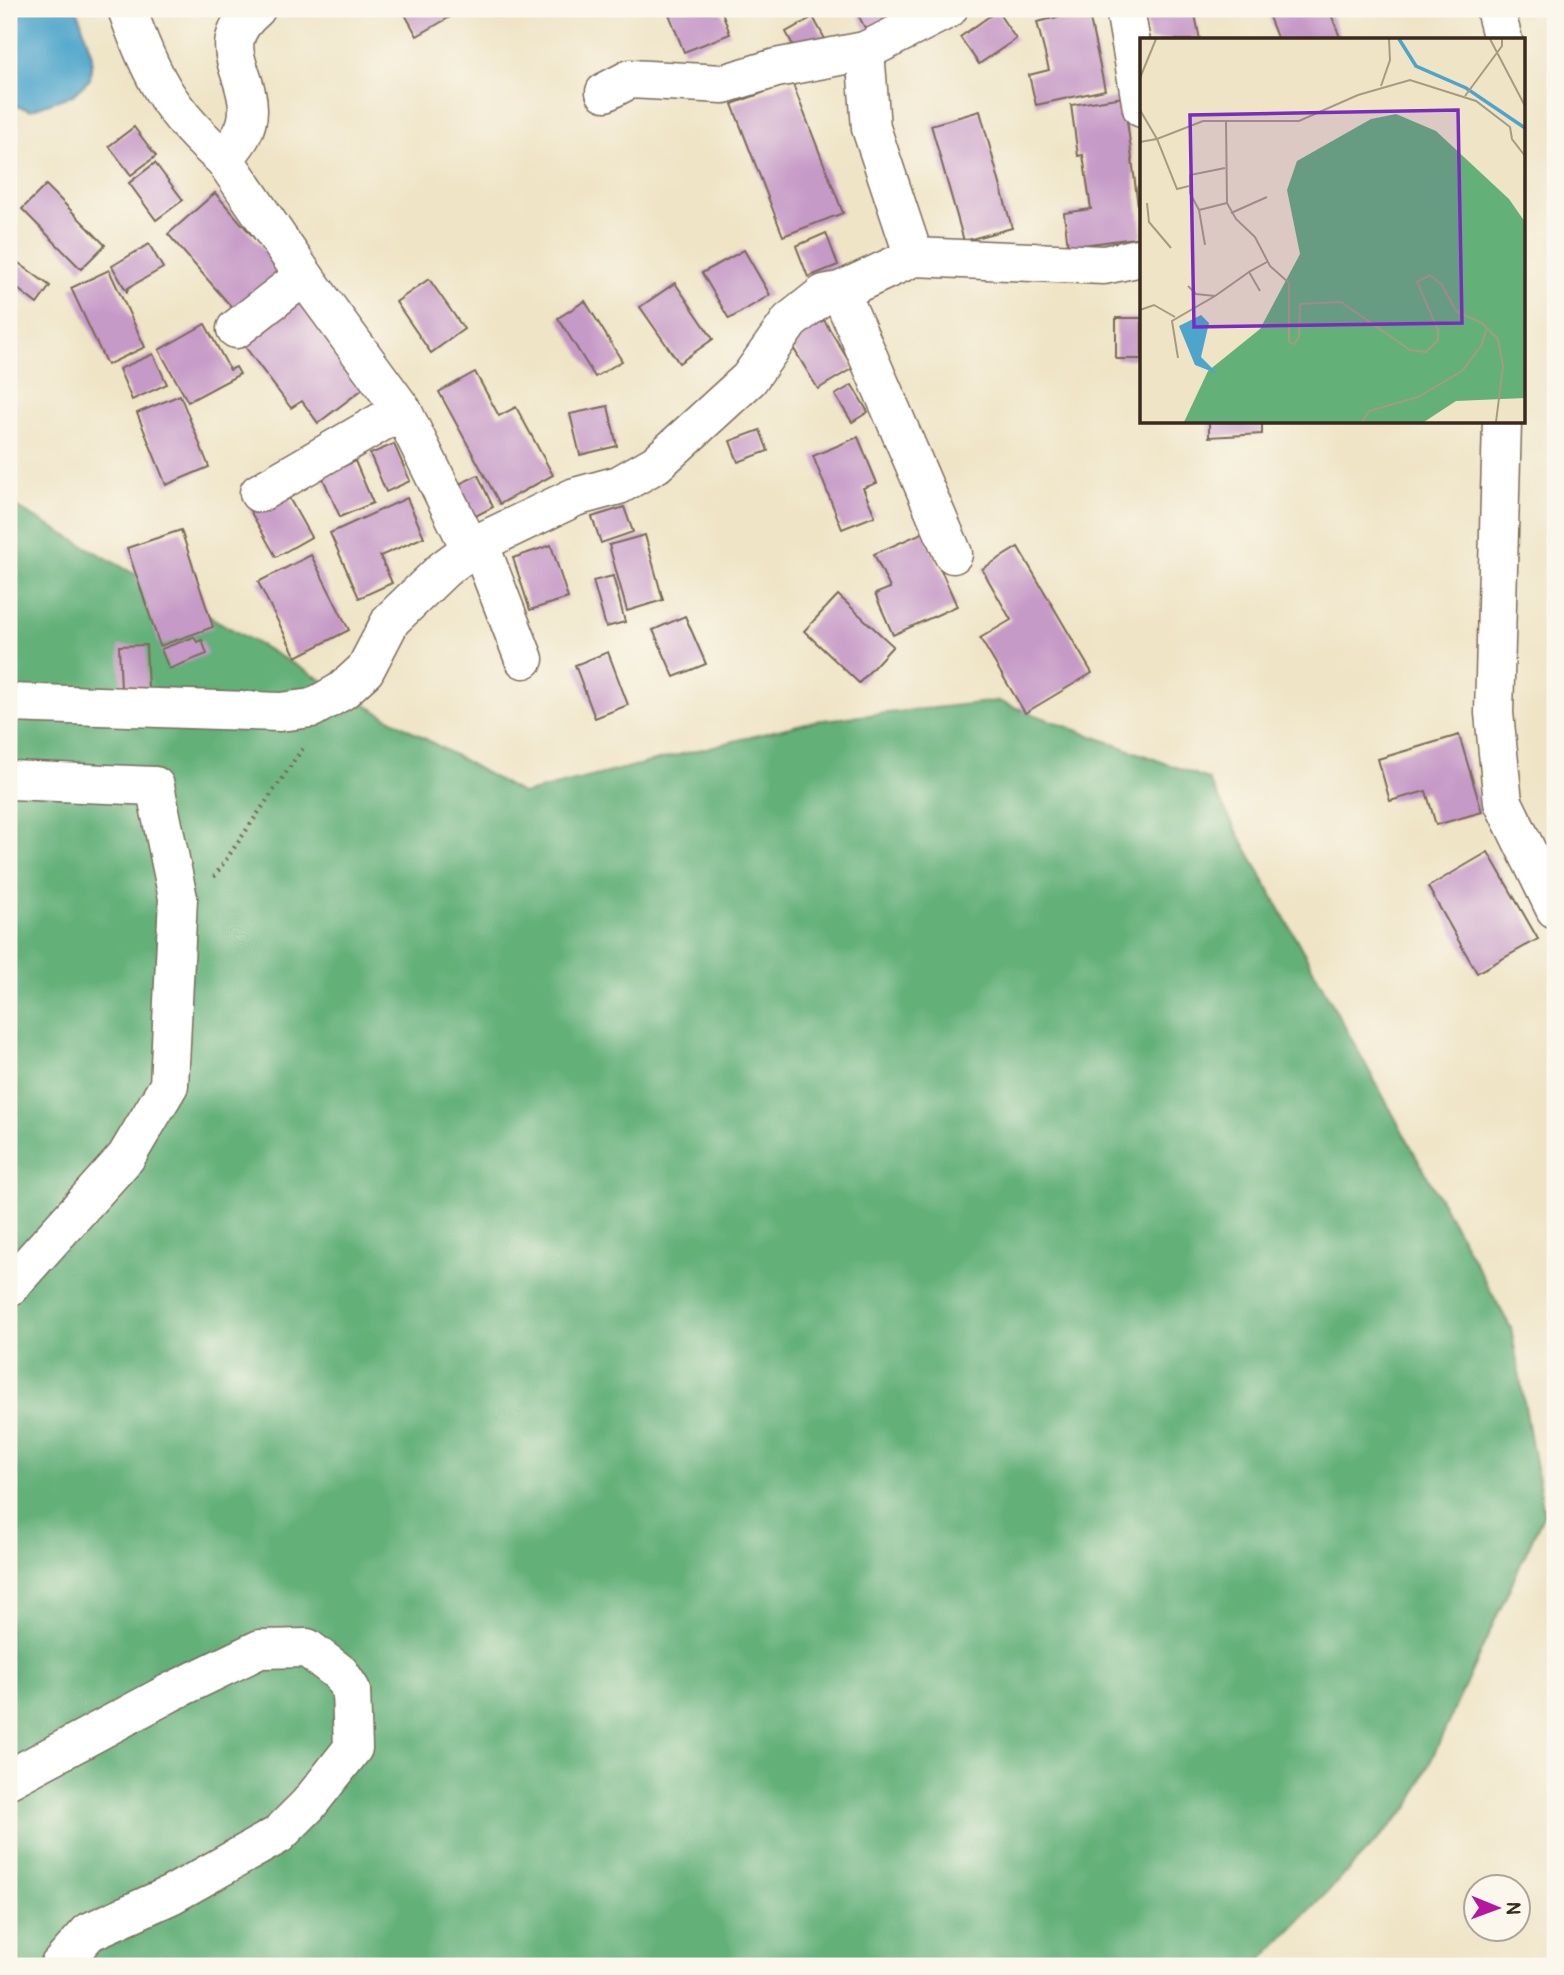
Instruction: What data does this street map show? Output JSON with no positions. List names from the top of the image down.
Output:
{
  "north": "right"
}
